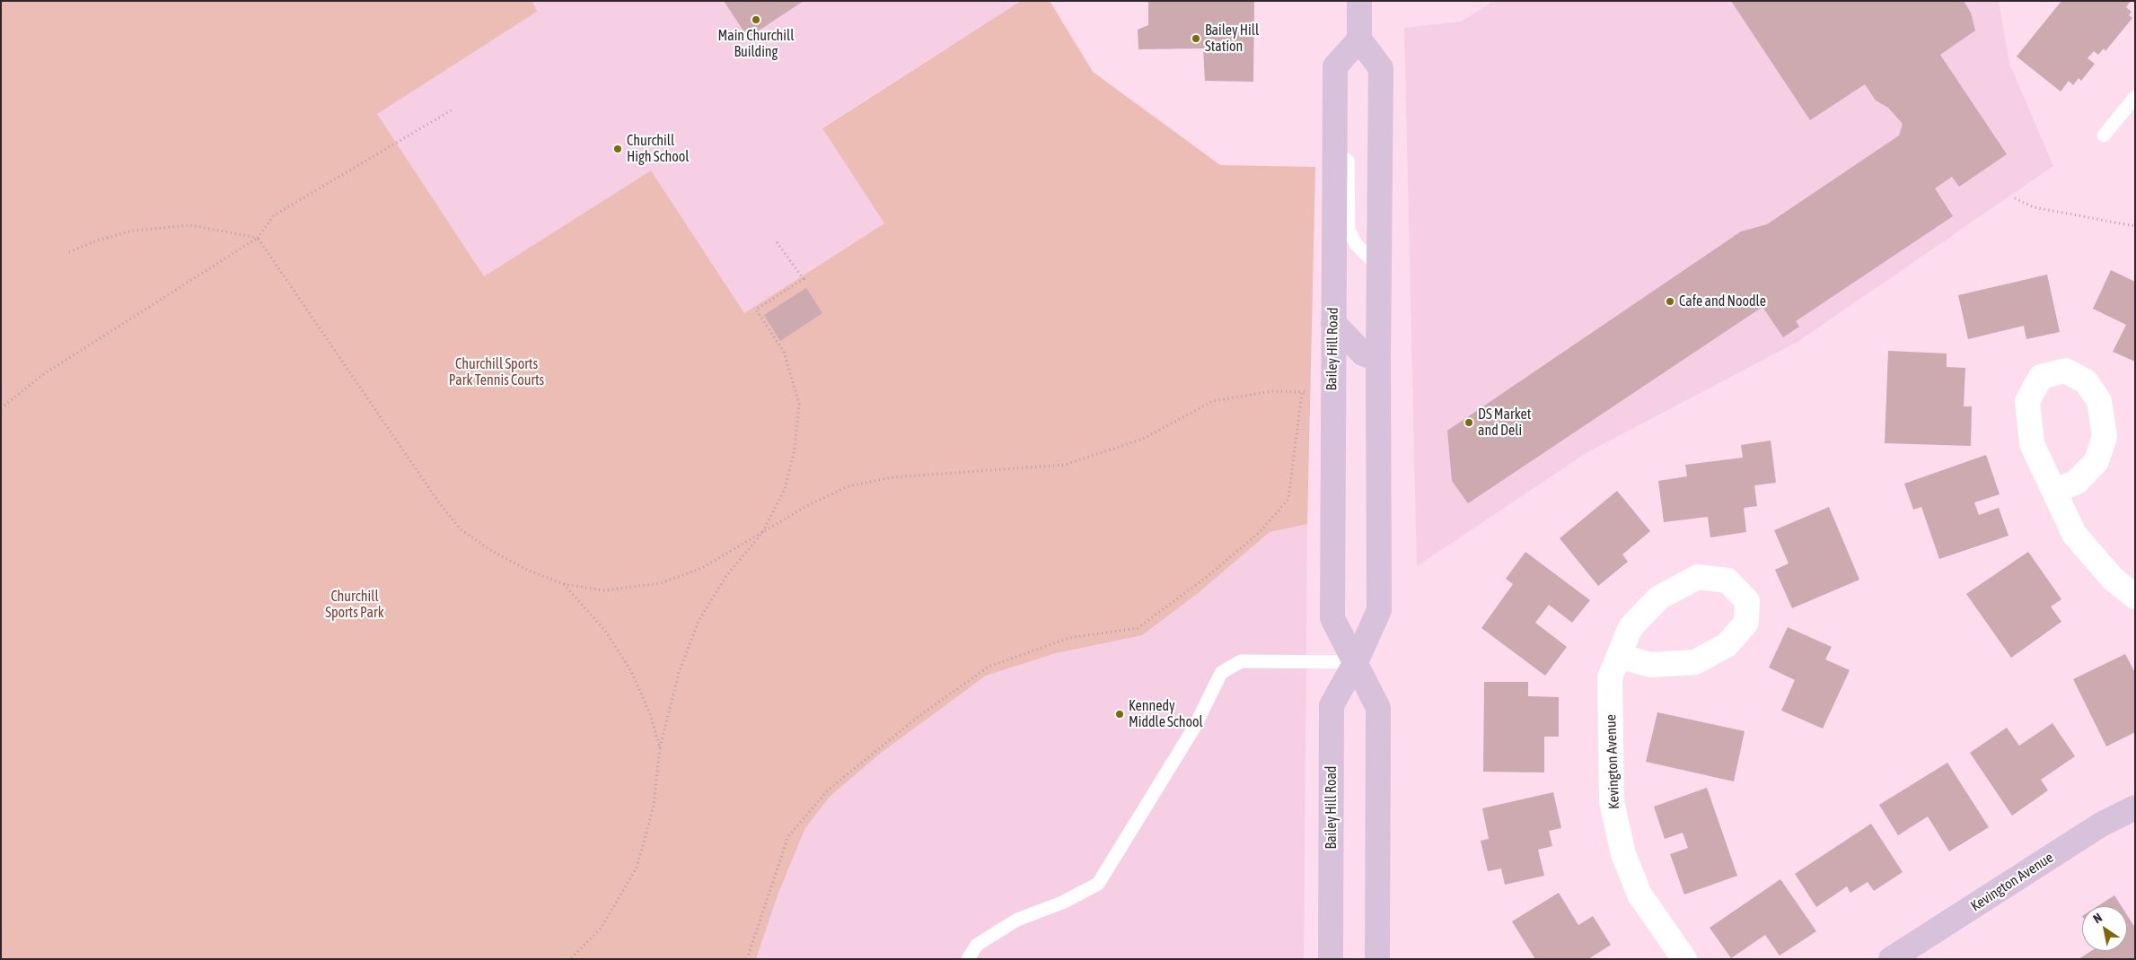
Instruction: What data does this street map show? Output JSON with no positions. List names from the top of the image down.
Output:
{
  "streets": {
    "main road": ["Bailey Hill Road", "Kevington Avenue"]
  },
  "parks": ["Churchill Sports Park Tennis Courts", "Churchill Sports Park"],
  "places": [
    "Main Churchill Building",
    "Bailey Hill Station",
    "Churchill High School",
    "Cafe and Noodle",
    "DS Market and Deli",
    "Kennedy Middle School"
  ],
  "north": "top left"
}
